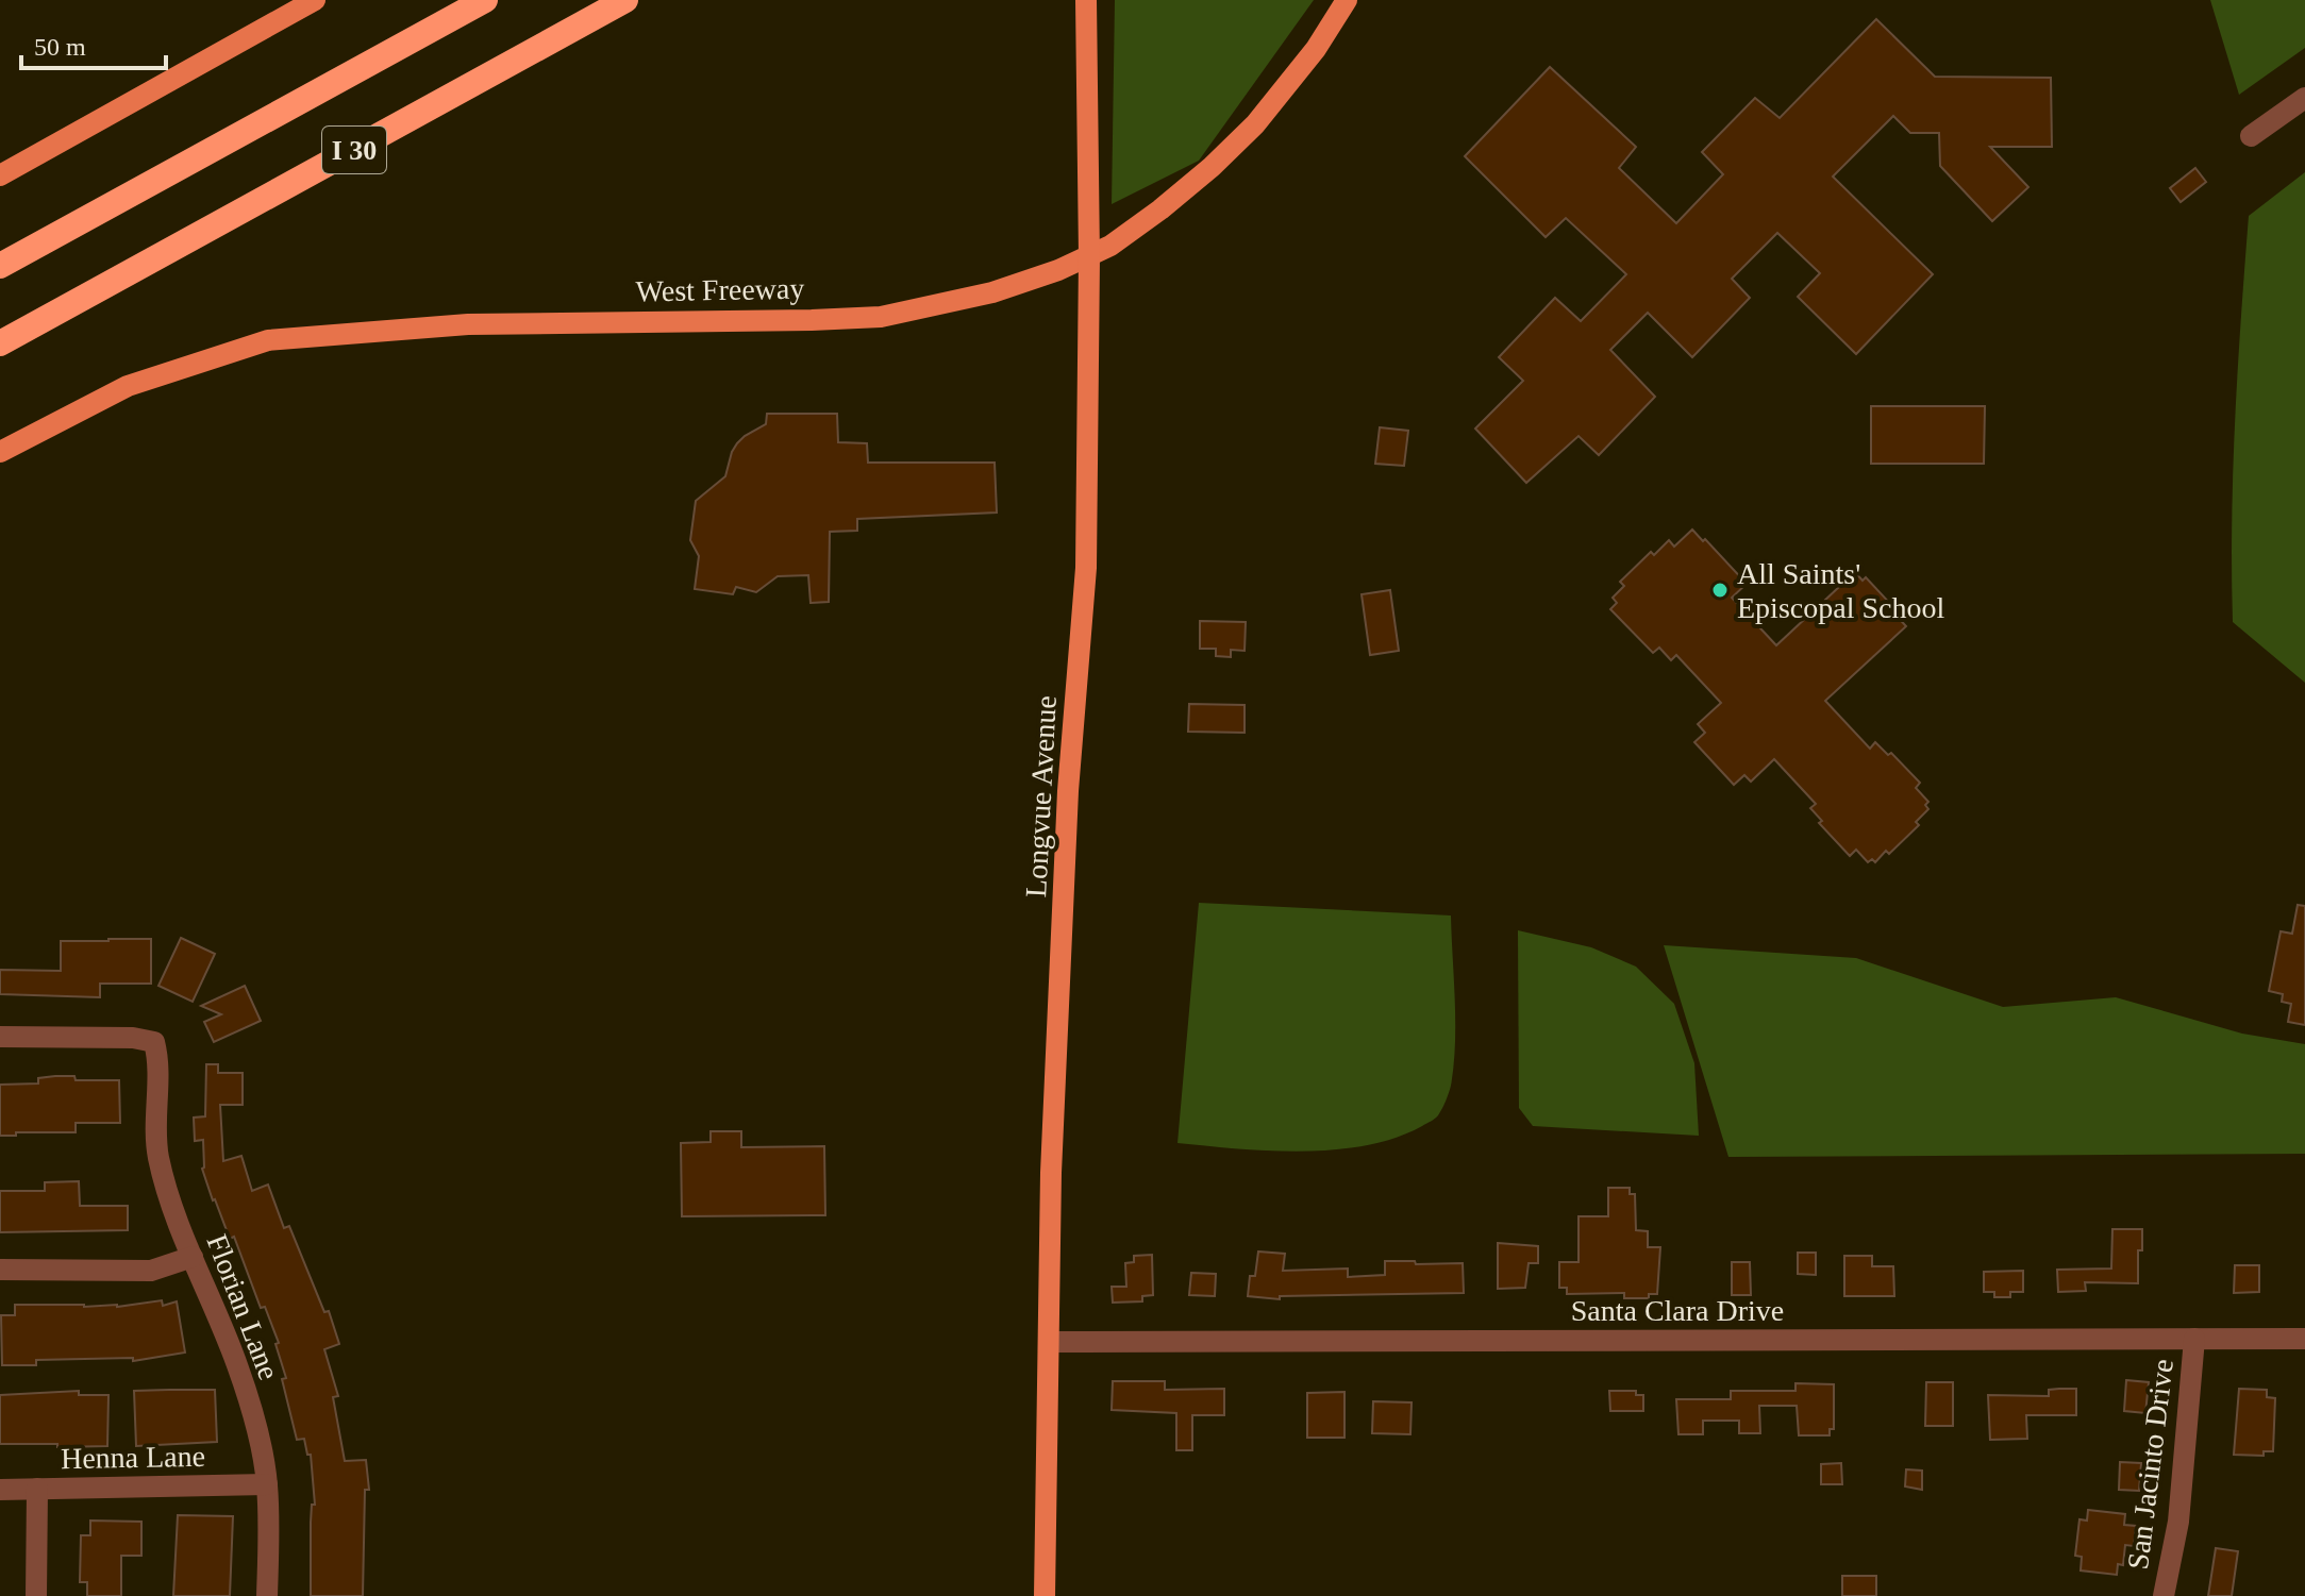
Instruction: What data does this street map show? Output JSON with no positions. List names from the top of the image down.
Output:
{
  "streets": {
    "highway": ["I 30"],
    "main road": ["West Freeway", "Longvue Avenue"],
    "street": [
      "Florian Lane",
      "Santa Clara Drive",
      "Henna Lane",
      "San Jacinto Drive"
    ]
  },
  "crossings": [
    ["West Freeway", "Longvue Avenue"],
    ["Longvue Avenue", "Santa Clara Drive"],
    ["Florian Lane", "Henna Lane"],
    ["Santa Clara Drive", "San Jacinto Drive"]
  ],
  "places": ["All Saints' Episcopal School"],
  "scale_bar": "50 m"
}
